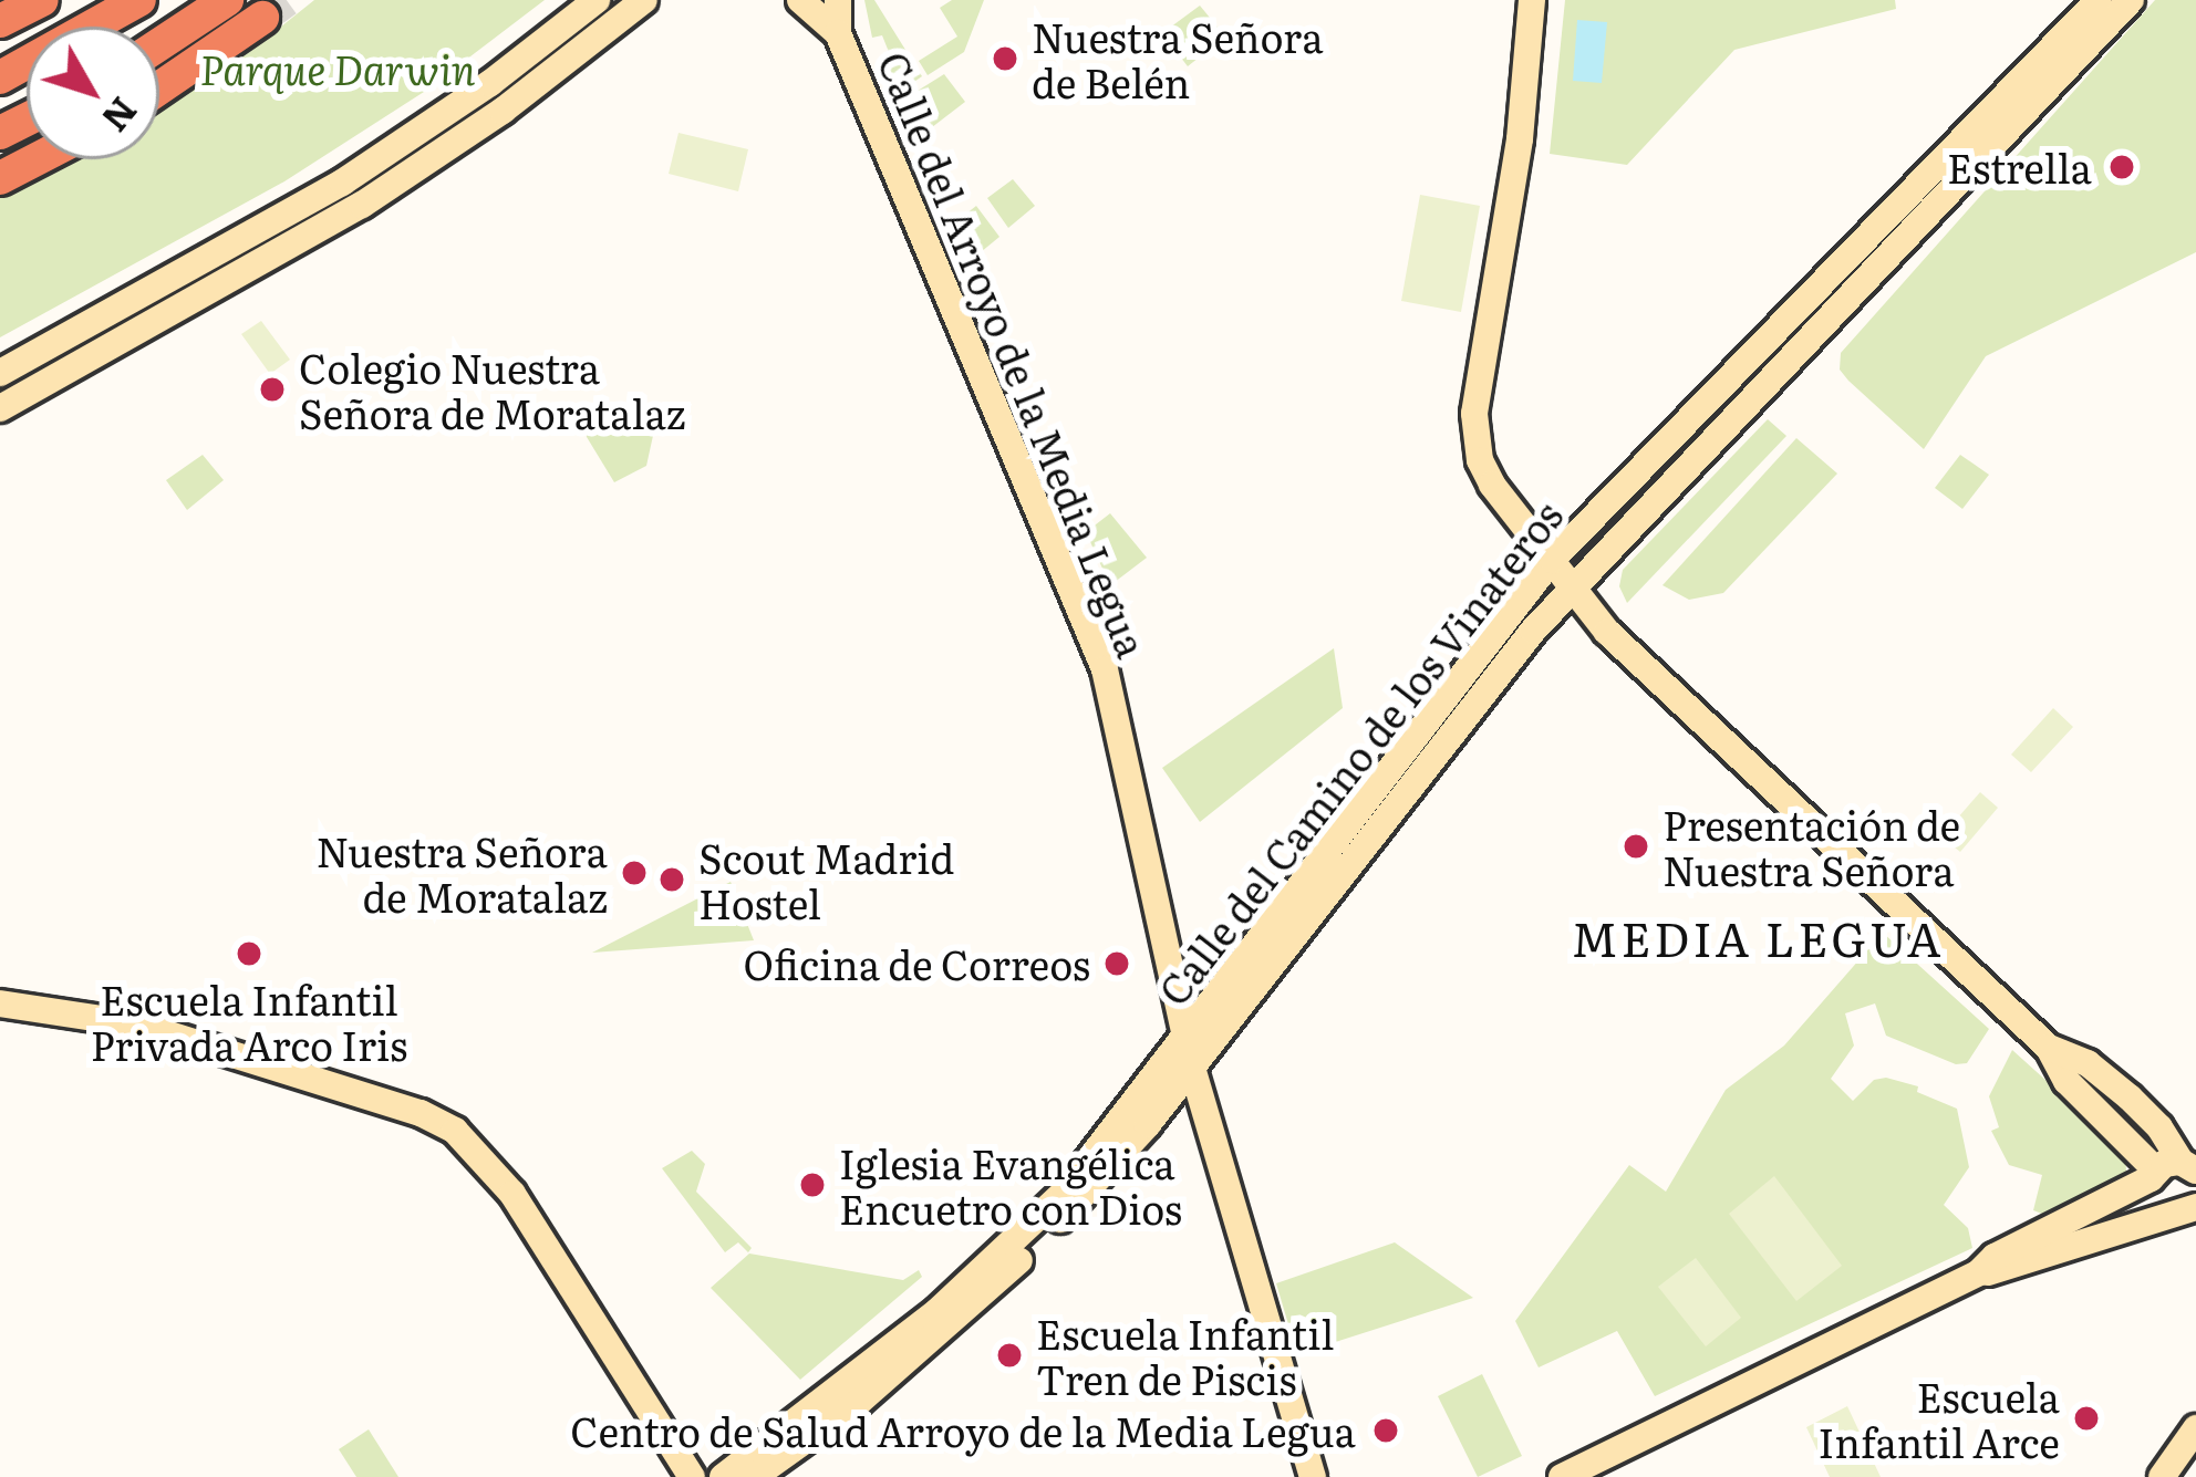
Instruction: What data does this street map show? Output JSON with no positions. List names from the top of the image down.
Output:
{
  "streets": {
    "street": ["Calle del Arroyo de la Media Legua", "Calle del Camino de los Vinateros"]
  },
  "crossings": [
    ["Calle del Arroyo de la Media Legua", "Calle del Camino de los Vinateros"]
  ],
  "districts": ["MEDIA LEGUA"],
  "parks": ["Parque Darwin"],
  "places": [
    "Nuestra Señora de Belén",
    "Estrella",
    "Colegio Nuestra Señora de Moratalaz",
    "Presentación de Nuestra Señora",
    "Nuestra Señora de Moratalaz",
    "Scout Madrid Hostel",
    "Escuela Infantil Privada Arco Iris",
    "Oficina de Correos",
    "Iglesia Evangélica Encuetro con Dios",
    "Escuela Infantil Tren de Piscis",
    "Escuela Infantil Arce",
    "Centro de Salud Arroyo de la Media Legua"
  ],
  "north": "bottom right"
}
